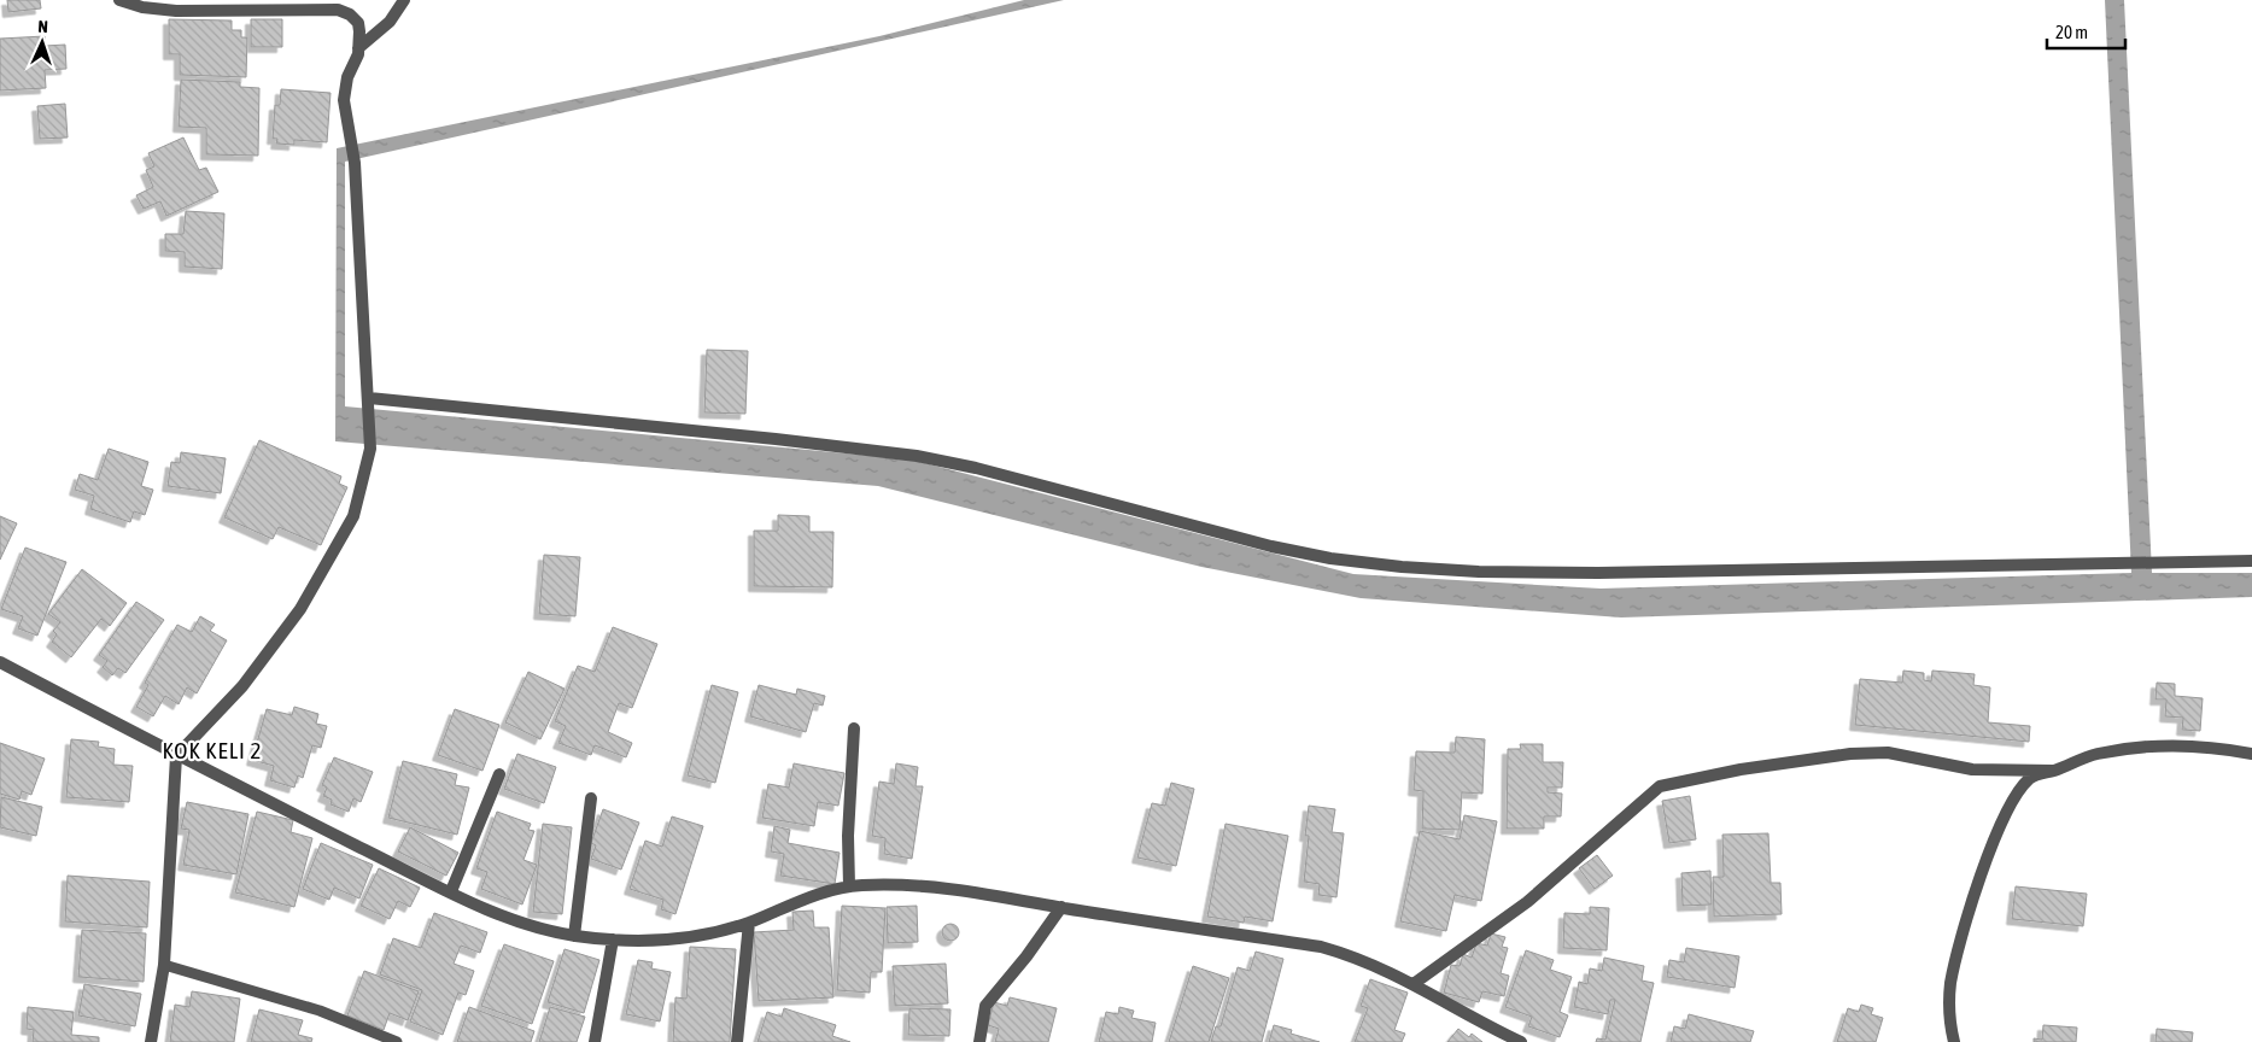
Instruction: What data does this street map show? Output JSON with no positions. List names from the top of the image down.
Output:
{
  "districts": ["KOK KELI 2"],
  "scale_bar": "20 m",
  "north": "top"
}
